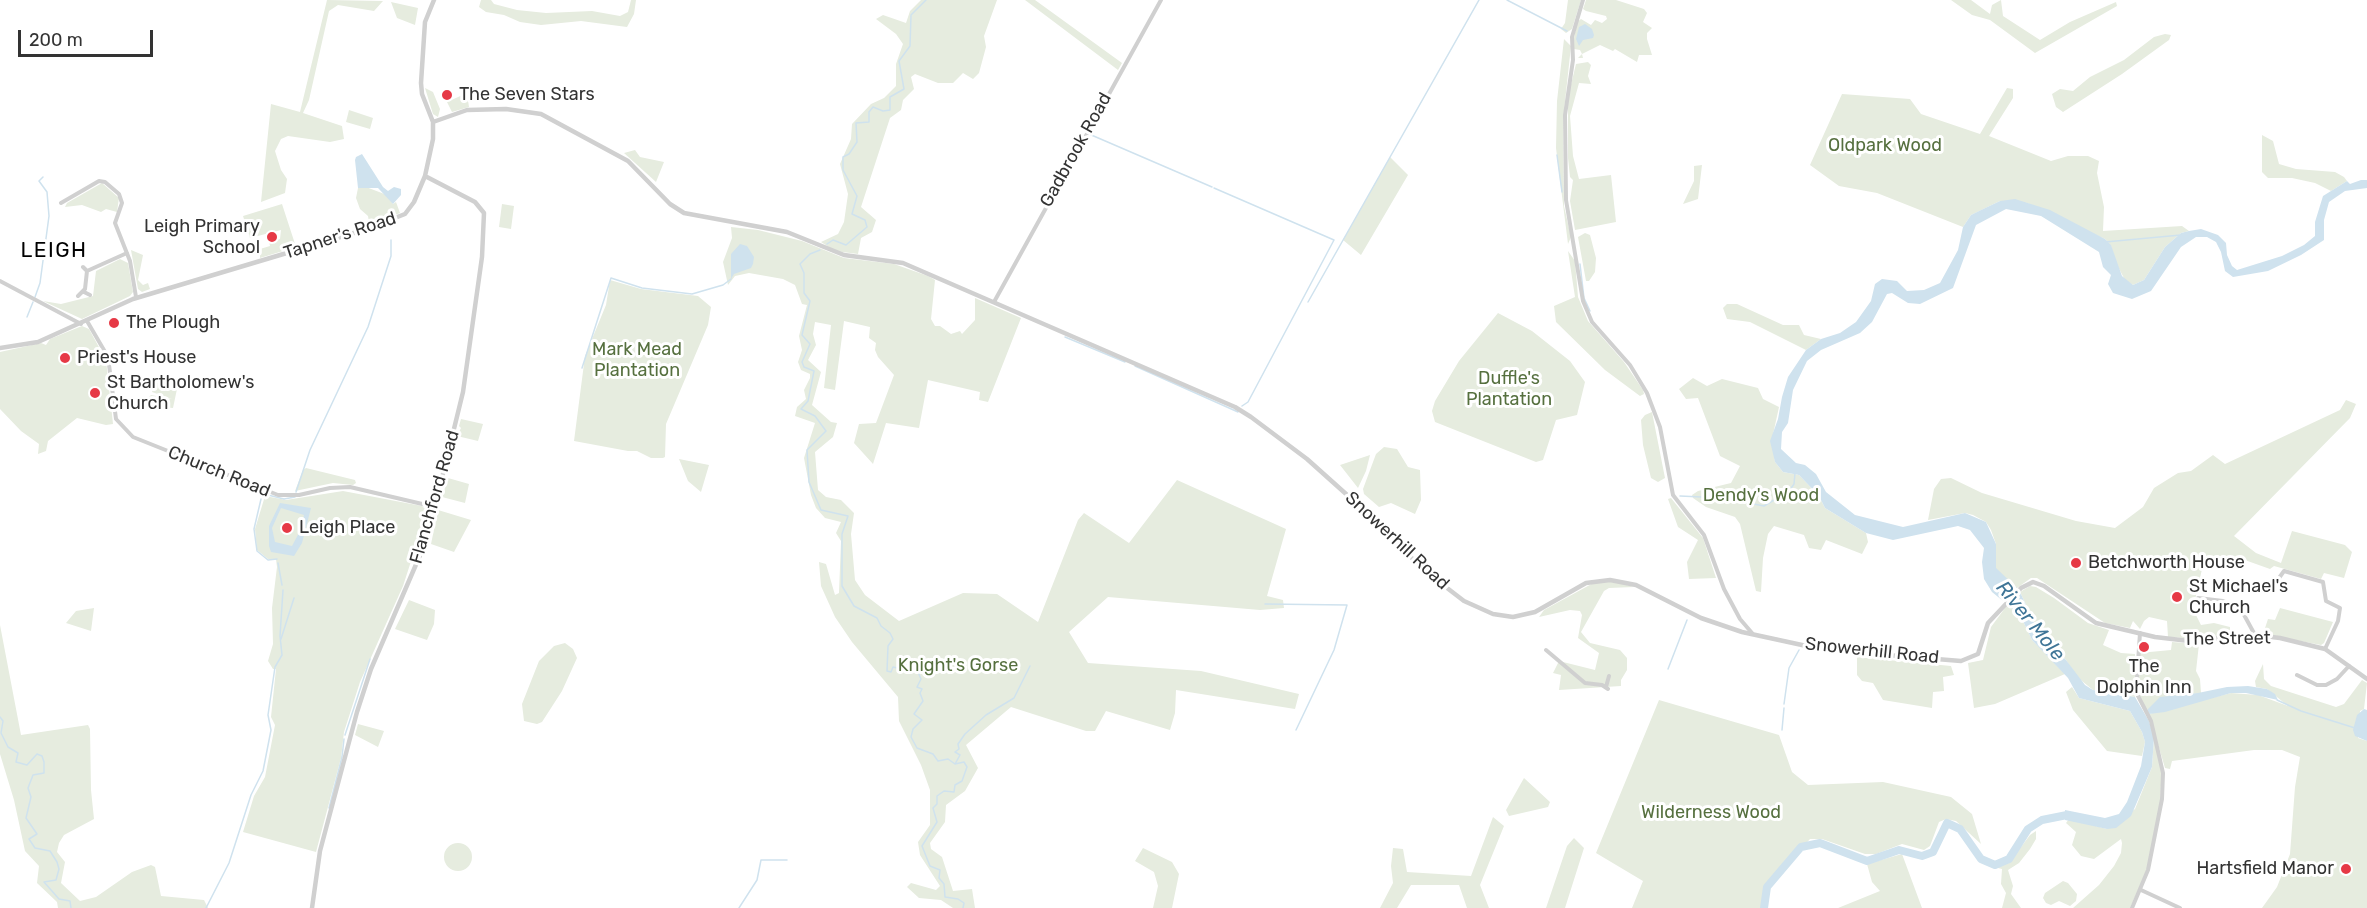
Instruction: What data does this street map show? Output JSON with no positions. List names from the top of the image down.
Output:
{
  "streets": {
    "street": [
      "Gadbrook Road",
      "Tapner's Road",
      "Church Road",
      "Flanchford Road",
      "Snowerhill Road",
      "The Street"
    ]
  },
  "crossings": [
    ["Gadbrook Road", "Snowerhill Road"],
    ["Tapner's Road", "Church Road"],
    ["Tapner's Road", "Flanchford Road"],
    ["Church Road", "Flanchford Road"],
    ["Snowerhill Road", "The Street"]
  ],
  "districts": ["LEIGH"],
  "water": ["River Mole"],
  "parks": [
    "Oldpark Wood",
    "Mark Mead Plantation",
    "Duffle's Plantation",
    "Dendy's Wood",
    "Knight's Gorse",
    "Wilderness Wood"
  ],
  "places": [
    "The Seven Stars",
    "Leigh Primary School",
    "The Plough",
    "Priest's House",
    "St Bartholomew's Church",
    "Leigh Place",
    "Betchworth House",
    "St Michael's Church",
    "The Dolphin Inn",
    "Hartsfield Manor"
  ],
  "scale_bar": "200 m"
}
